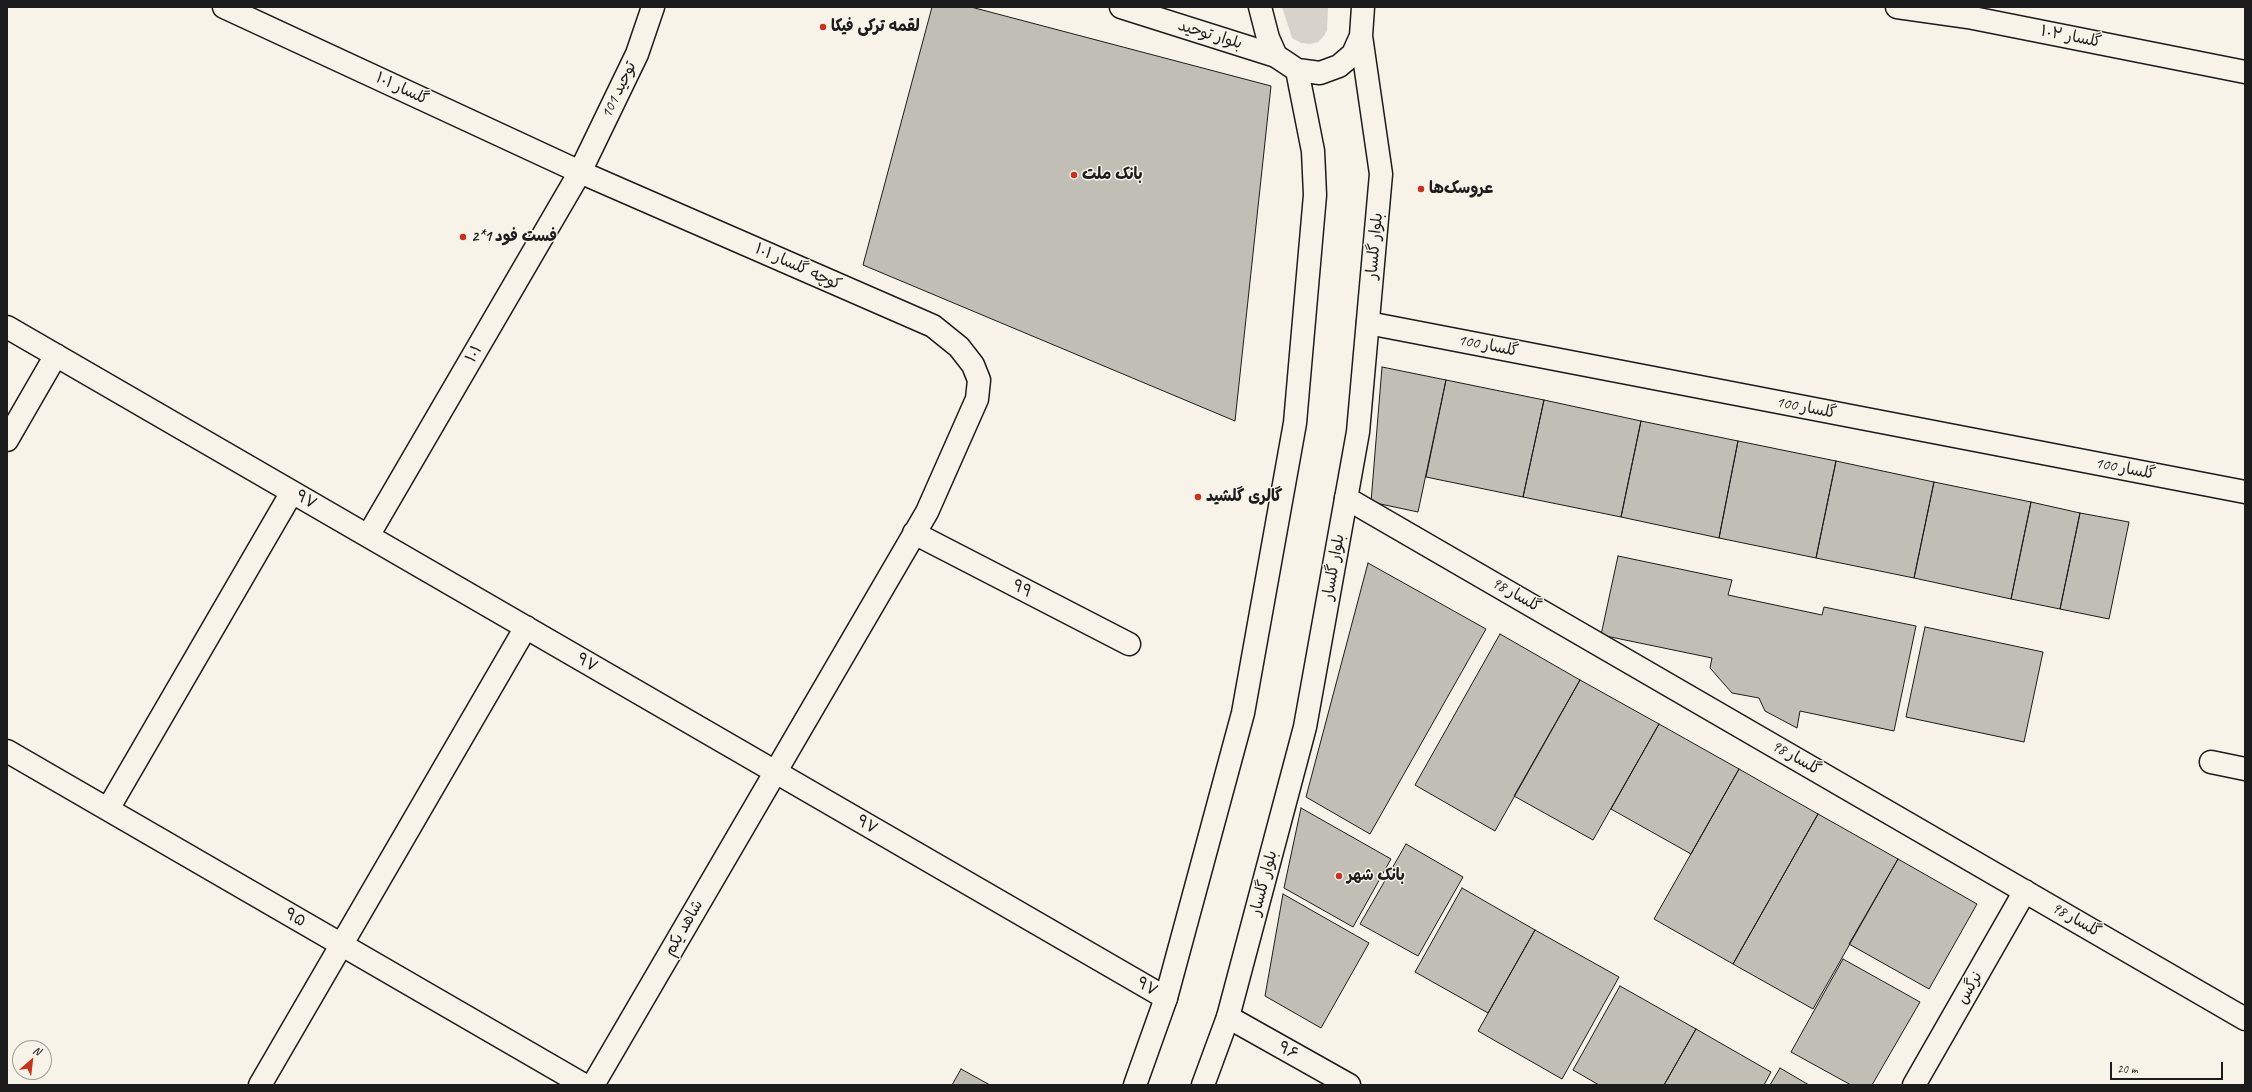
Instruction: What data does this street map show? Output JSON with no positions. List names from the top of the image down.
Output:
{
  "streets": {
    "street": [
      "بلوار توحید",
      "گلسار ۱۰۲",
      "گلسار ۱۰۱",
      "توحید 101",
      "بلوار گلسار",
      "کوچه گلسار ۱۰۱",
      "گلسار 100",
      "۱۰۱",
      "۹۷",
      "۹۹",
      "گلسار 98",
      "۹۵",
      "شاهد یکم",
      "نرگس",
      "۹۶"
    ]
  },
  "crossings": [
    ["گلسار ۱۰۱", "توحید 101"],
    ["گلسار ۱۰۱", "کوچه گلسار ۱۰۱"],
    ["گلسار ۱۰۱", "۱۰۱"],
    ["توحید 101", "کوچه گلسار ۱۰۱"],
    ["توحید 101", "۱۰۱"],
    ["بلوار گلسار", "گلسار 100"],
    ["بلوار گلسار", "گلسار 98"],
    ["بلوار گلسار", "۹۶"],
    ["کوچه گلسار ۱۰۱", "۱۰۱"],
    ["کوچه گلسار ۱۰۱", "۹۹"],
    ["کوچه گلسار ۱۰۱", "شاهد یکم"],
    ["۱۰۱", "۹۷"],
    ["۹۷", "شاهد یکم"],
    ["۹۹", "شاهد یکم"],
    ["گلسار 98", "نرگس"]
  ],
  "places": [
    "لقمه ترکی فیکا",
    "بانک ملت",
    "عروسک‌ها",
    "فست فود 1*2",
    "گالری گلشید",
    "بانک شهر"
  ],
  "scale_bar": "20 m",
  "north": "top right"
}
